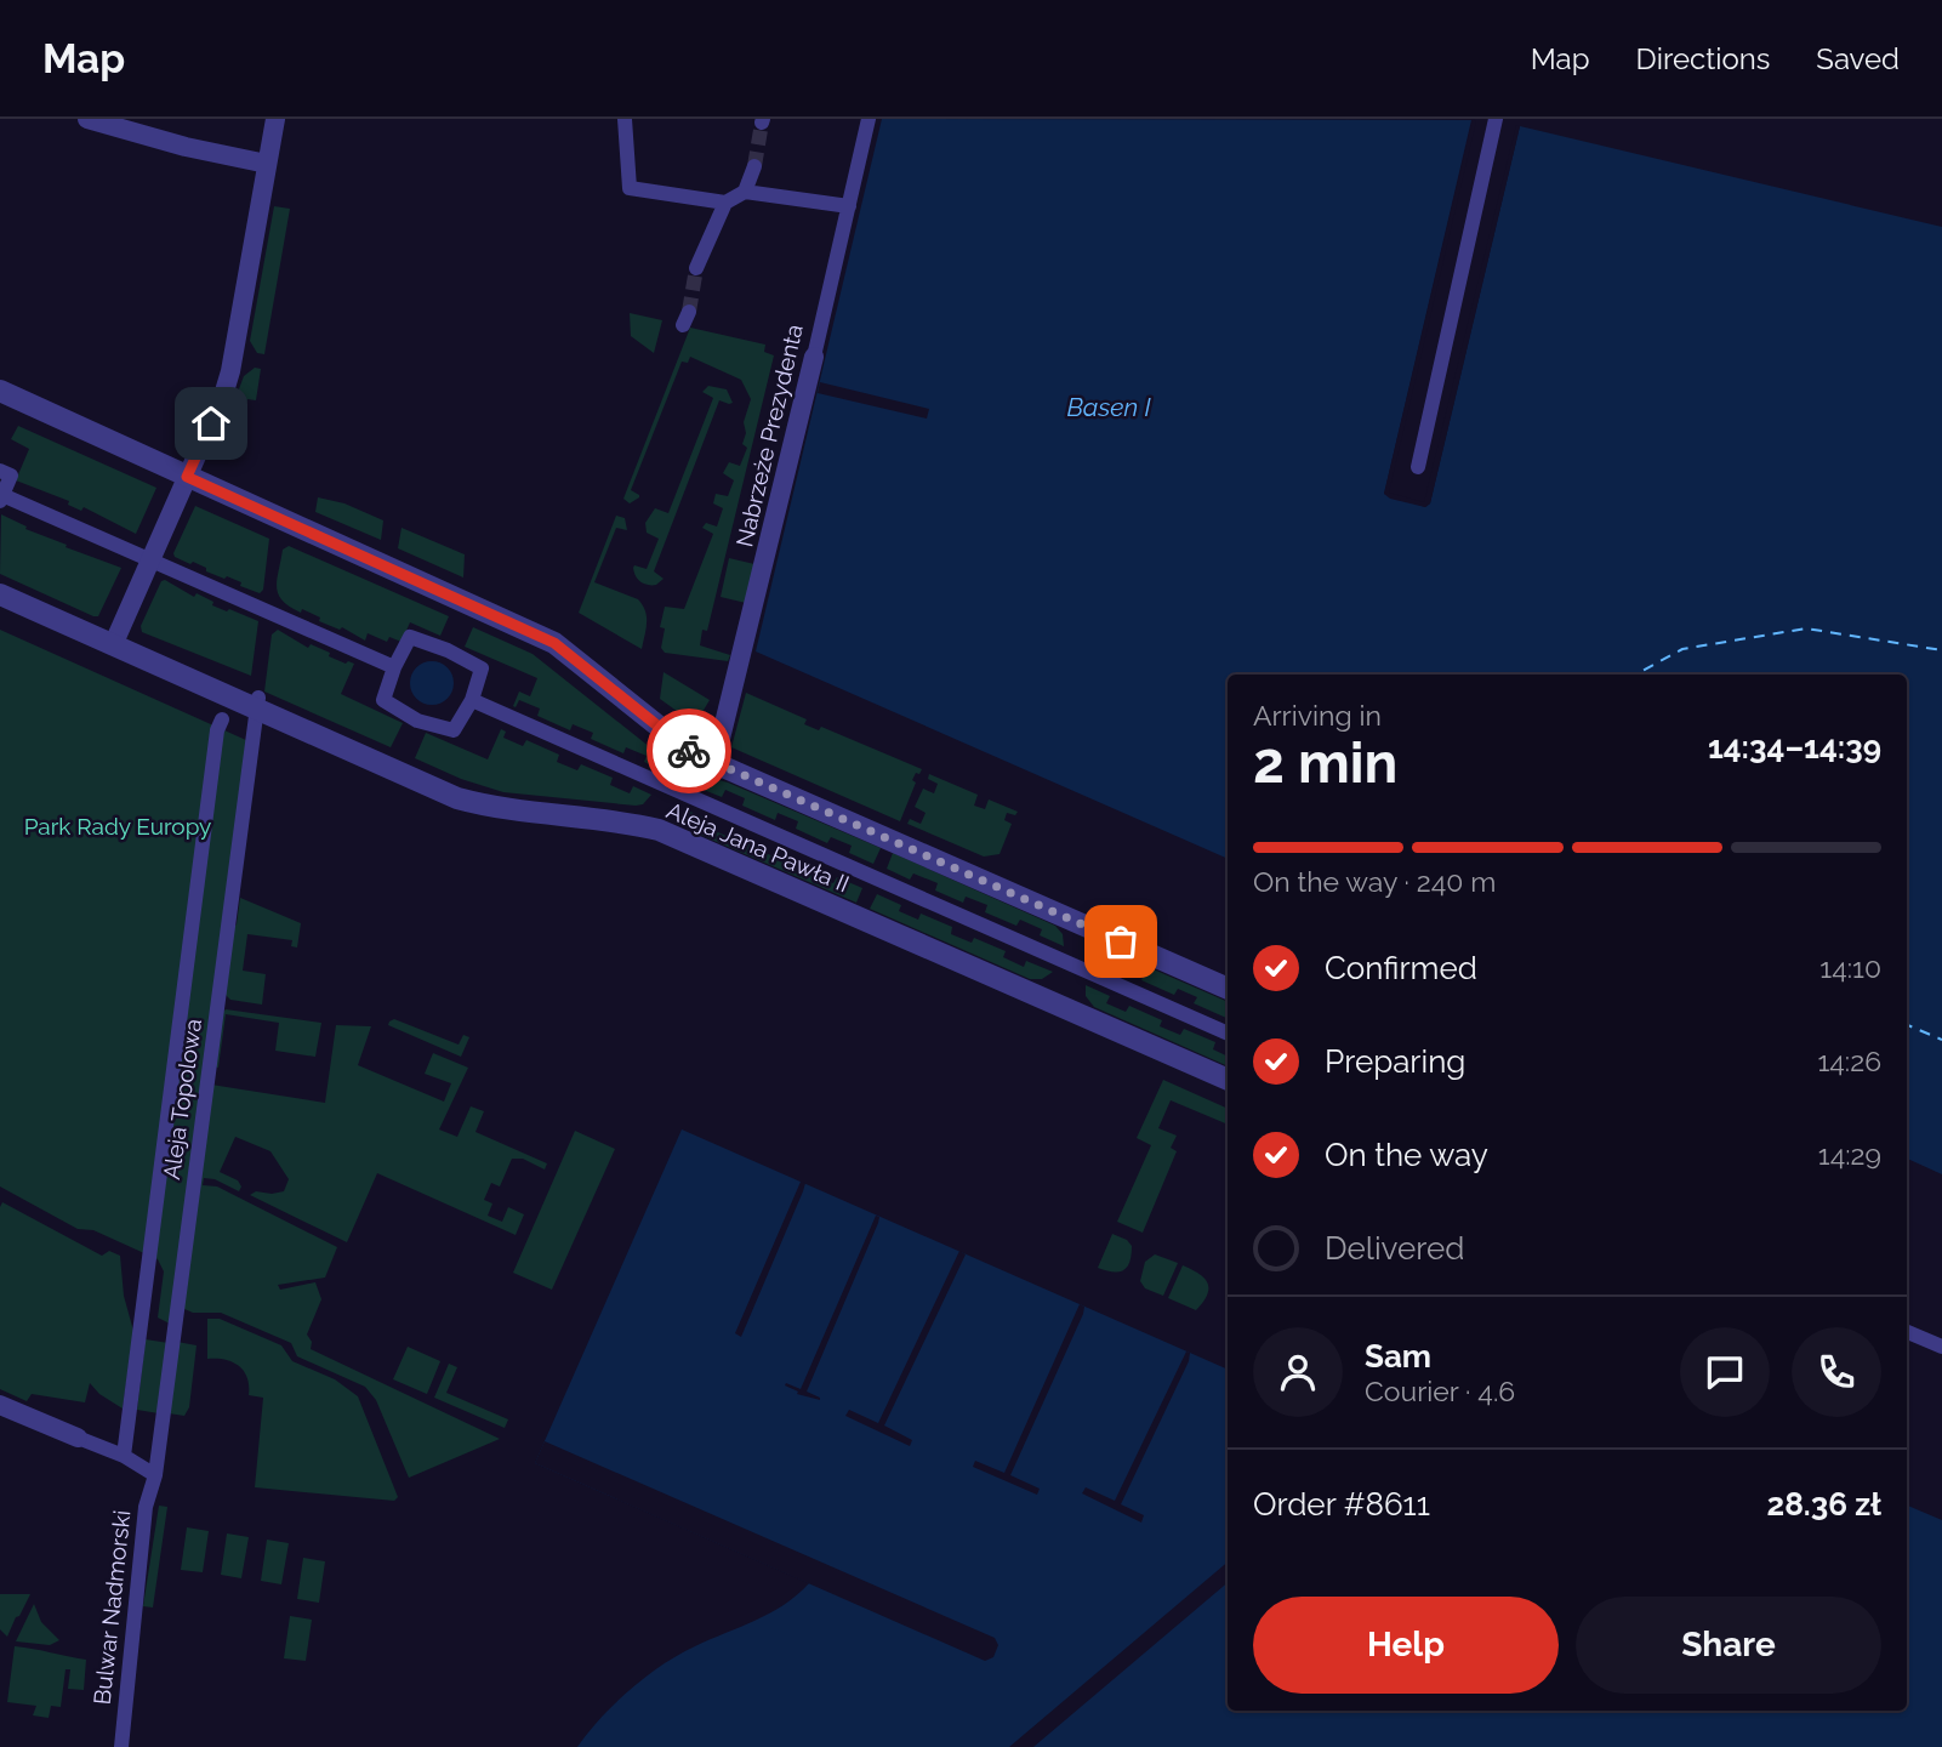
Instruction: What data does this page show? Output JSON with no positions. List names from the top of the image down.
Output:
{
  "streets": {
    "street": [
      "Nabrzeże Prezydenta",
      "Aleja Jana Pawła II",
      "Aleja Topolowa",
      "Bulwar Nadmorski"
    ]
  },
  "crossings": [
    ["Aleja Jana Pawła II", "Aleja Topolowa"],
    ["Aleja Topolowa", "Bulwar Nadmorski"]
  ],
  "water": ["Basen I"],
  "parks": ["Park Rady Europy"],
  "page": {
    "header": "Map",
    "nav": ["Map", "Directions", "Saved"],
    "heading": ["2 min", "Arriving in", "14:34–14:39"],
    "panel": [
      "Sam",
      "Courier · 4.6",
      "Order #8611",
      "28.36 zł"
    ],
    "bar": "On the way · 240 m",
    "list": [
      ["Confirmed", "14:10"],
      ["Preparing", "14:26"],
      ["On the way", "14:29"],
      "Delivered"
    ],
    "buttons": ["Help", "Share"]
  }
}
